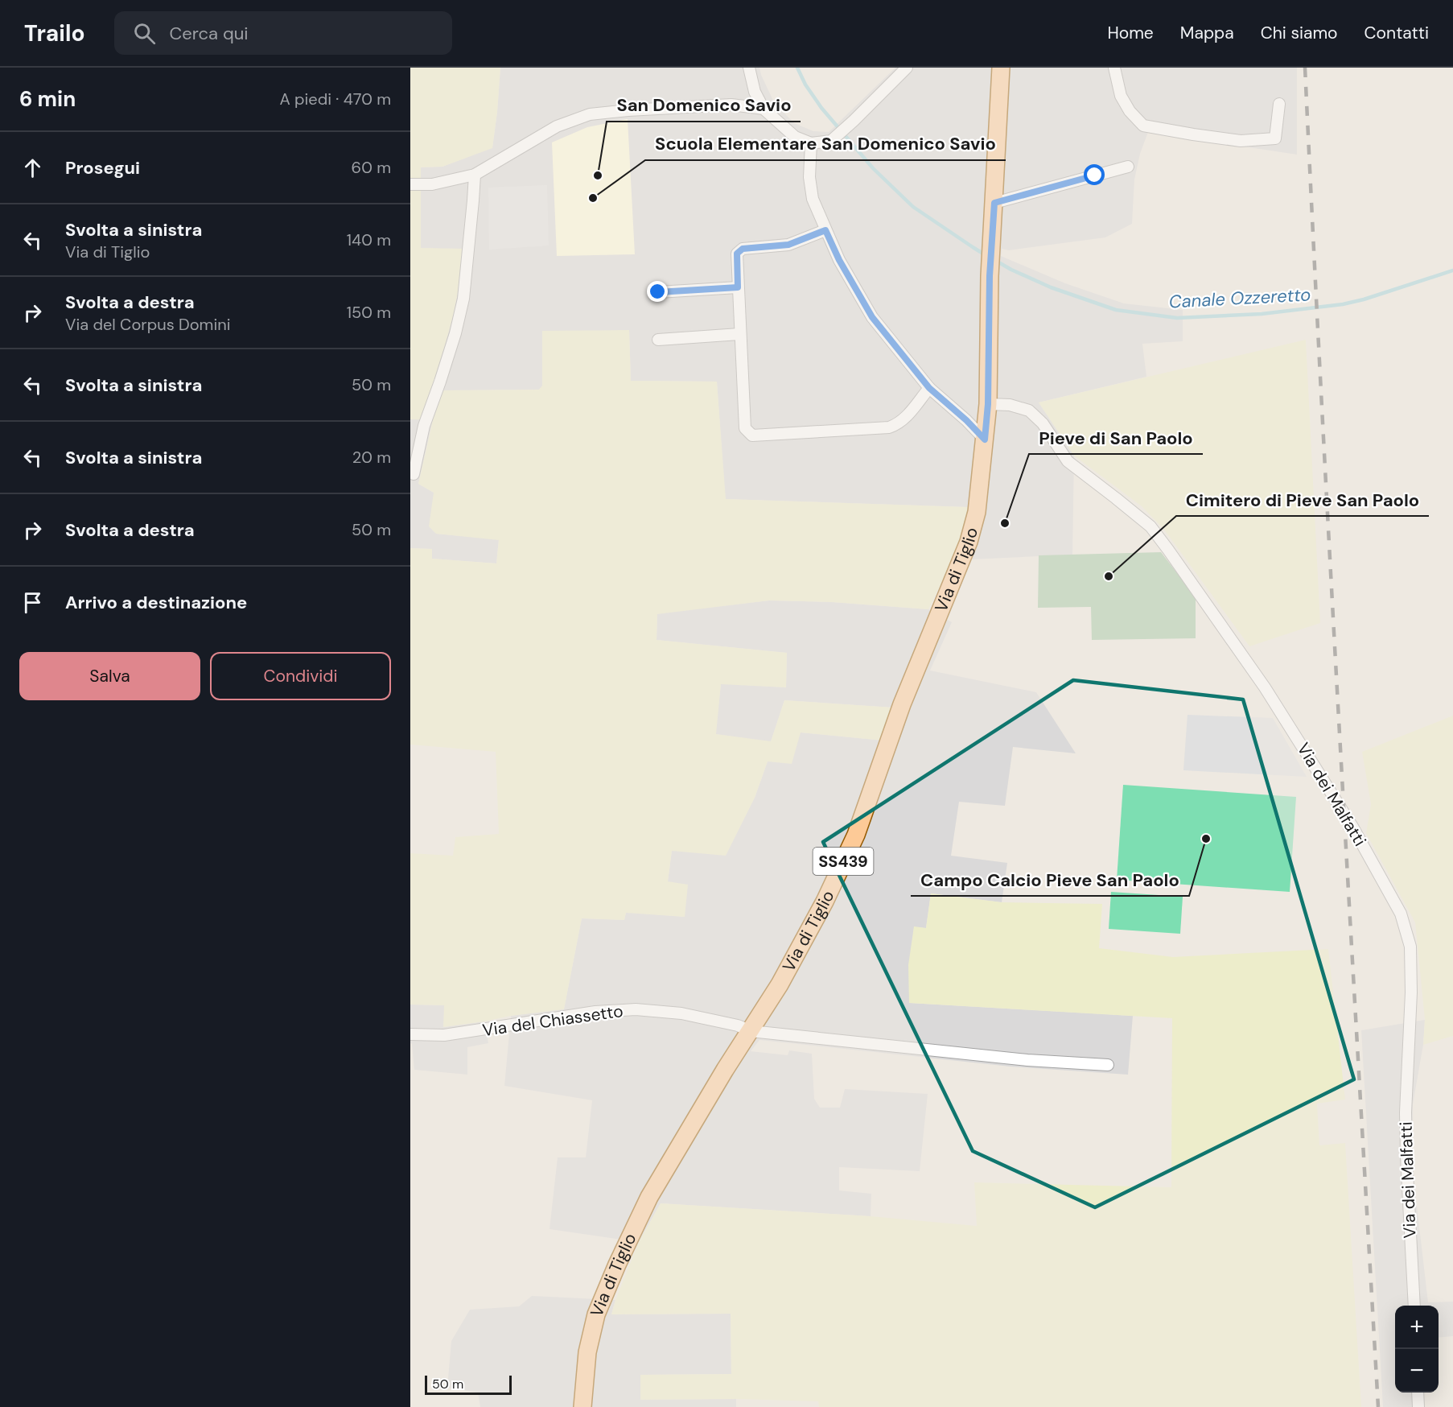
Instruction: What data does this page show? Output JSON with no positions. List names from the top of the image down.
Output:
{
  "streets": {
    "main road": ["Via di Tiglio", "SS439"],
    "street": ["Via dei Malfatti", "Via del Chiassetto"]
  },
  "crossings": [
    ["Via di Tiglio", "Via dei Malfatti"],
    ["Via di Tiglio", "Via del Chiassetto"]
  ],
  "water": ["Canale Ozzeretto"],
  "places": [
    "San Domenico Savio",
    "Scuola Elementare San Domenico Savio",
    "Pieve di San Paolo",
    "Cimitero di Pieve San Paolo",
    "Campo Calcio Pieve San Paolo"
  ],
  "scale_bar": "50 m",
  "page": {
    "header": "Trailo",
    "search": "Cerca qui",
    "nav": [
      "Home",
      "Mappa",
      "Chi siamo",
      "Contatti"
    ],
    "heading": ["6 min", "A piedi · 470 m"],
    "list": [
      ["Prosegui", "60 m"],
      ["Svolta a sinistra", "Via di Tiglio", "140 m"],
      ["Svolta a destra", "Via del Corpus Domini", "150 m"],
      ["Svolta a sinistra", "50 m"],
      ["Svolta a sinistra", "20 m"],
      ["Svolta a destra", "50 m"],
      "Arrivo a destinazione"
    ],
    "buttons": ["Salva", "Condividi"],
    "map_buttons": ["+", "−"],
    "scale": "50 m"
  }
}
